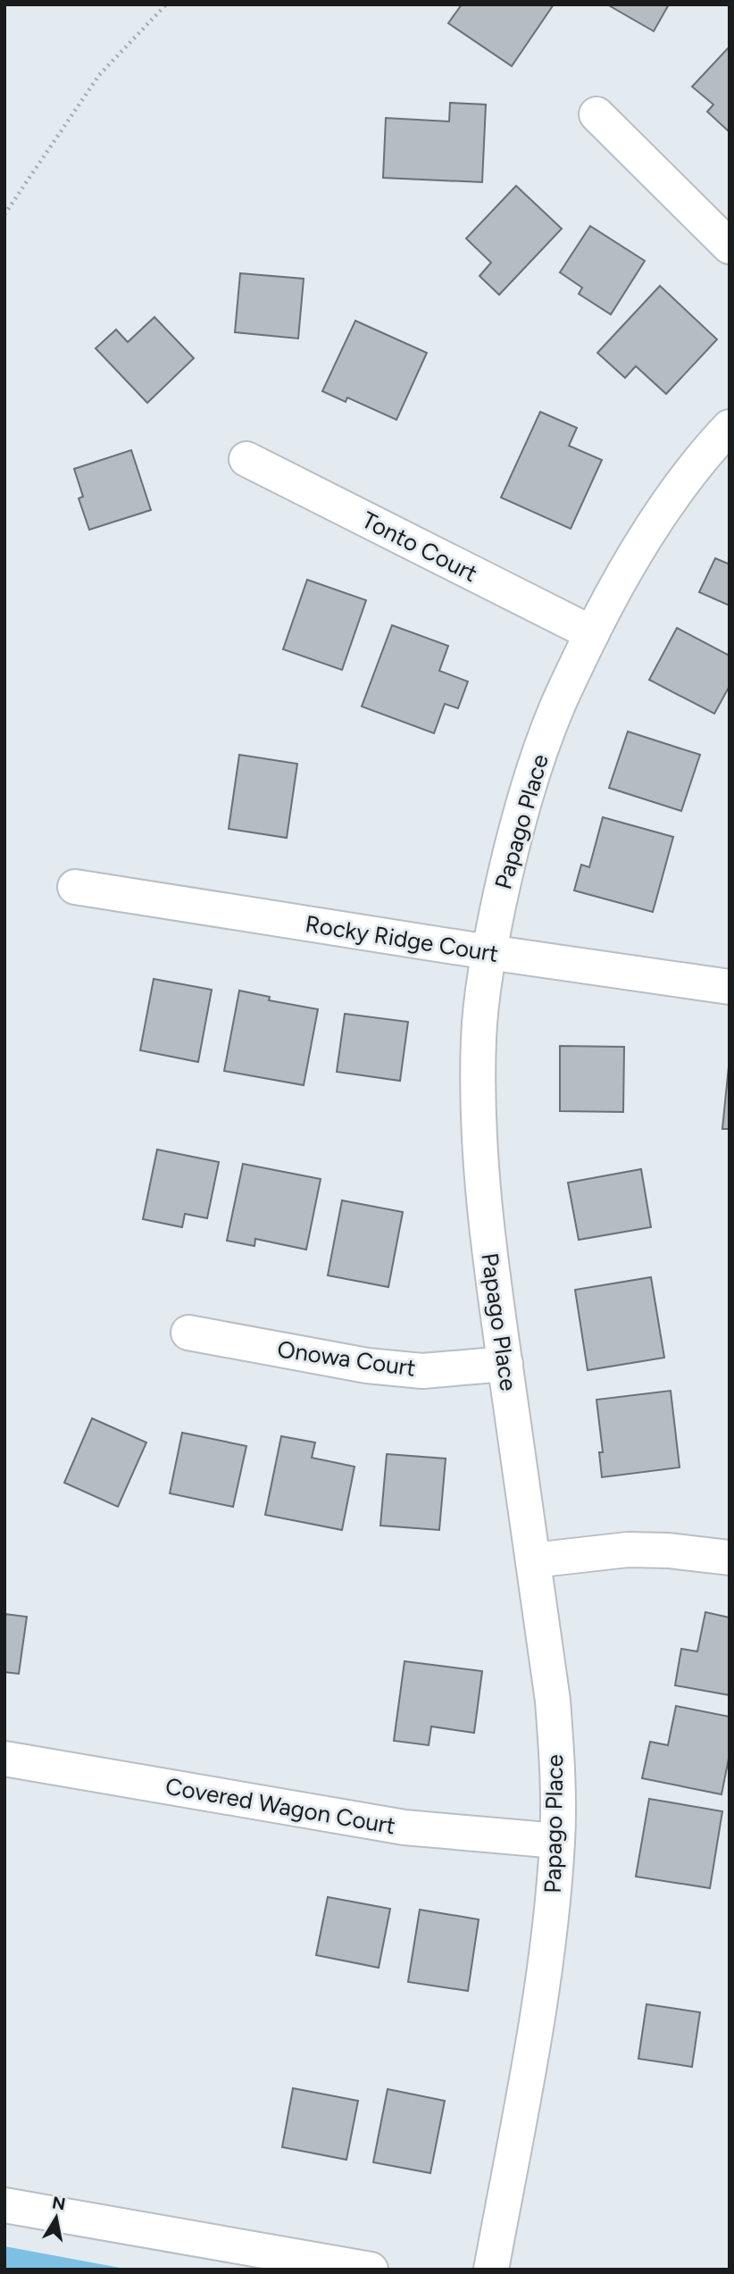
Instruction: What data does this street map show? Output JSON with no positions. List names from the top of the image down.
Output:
{
  "streets": {
    "street": [
      "Tonto Court",
      "Papago Place",
      "Rocky Ridge Court",
      "Onowa Court",
      "Covered Wagon Court"
    ]
  },
  "crossings": [
    ["Tonto Court", "Papago Place"],
    ["Papago Place", "Rocky Ridge Court"],
    ["Papago Place", "Onowa Court"],
    ["Papago Place", "Covered Wagon Court"]
  ],
  "north": "top"
}
